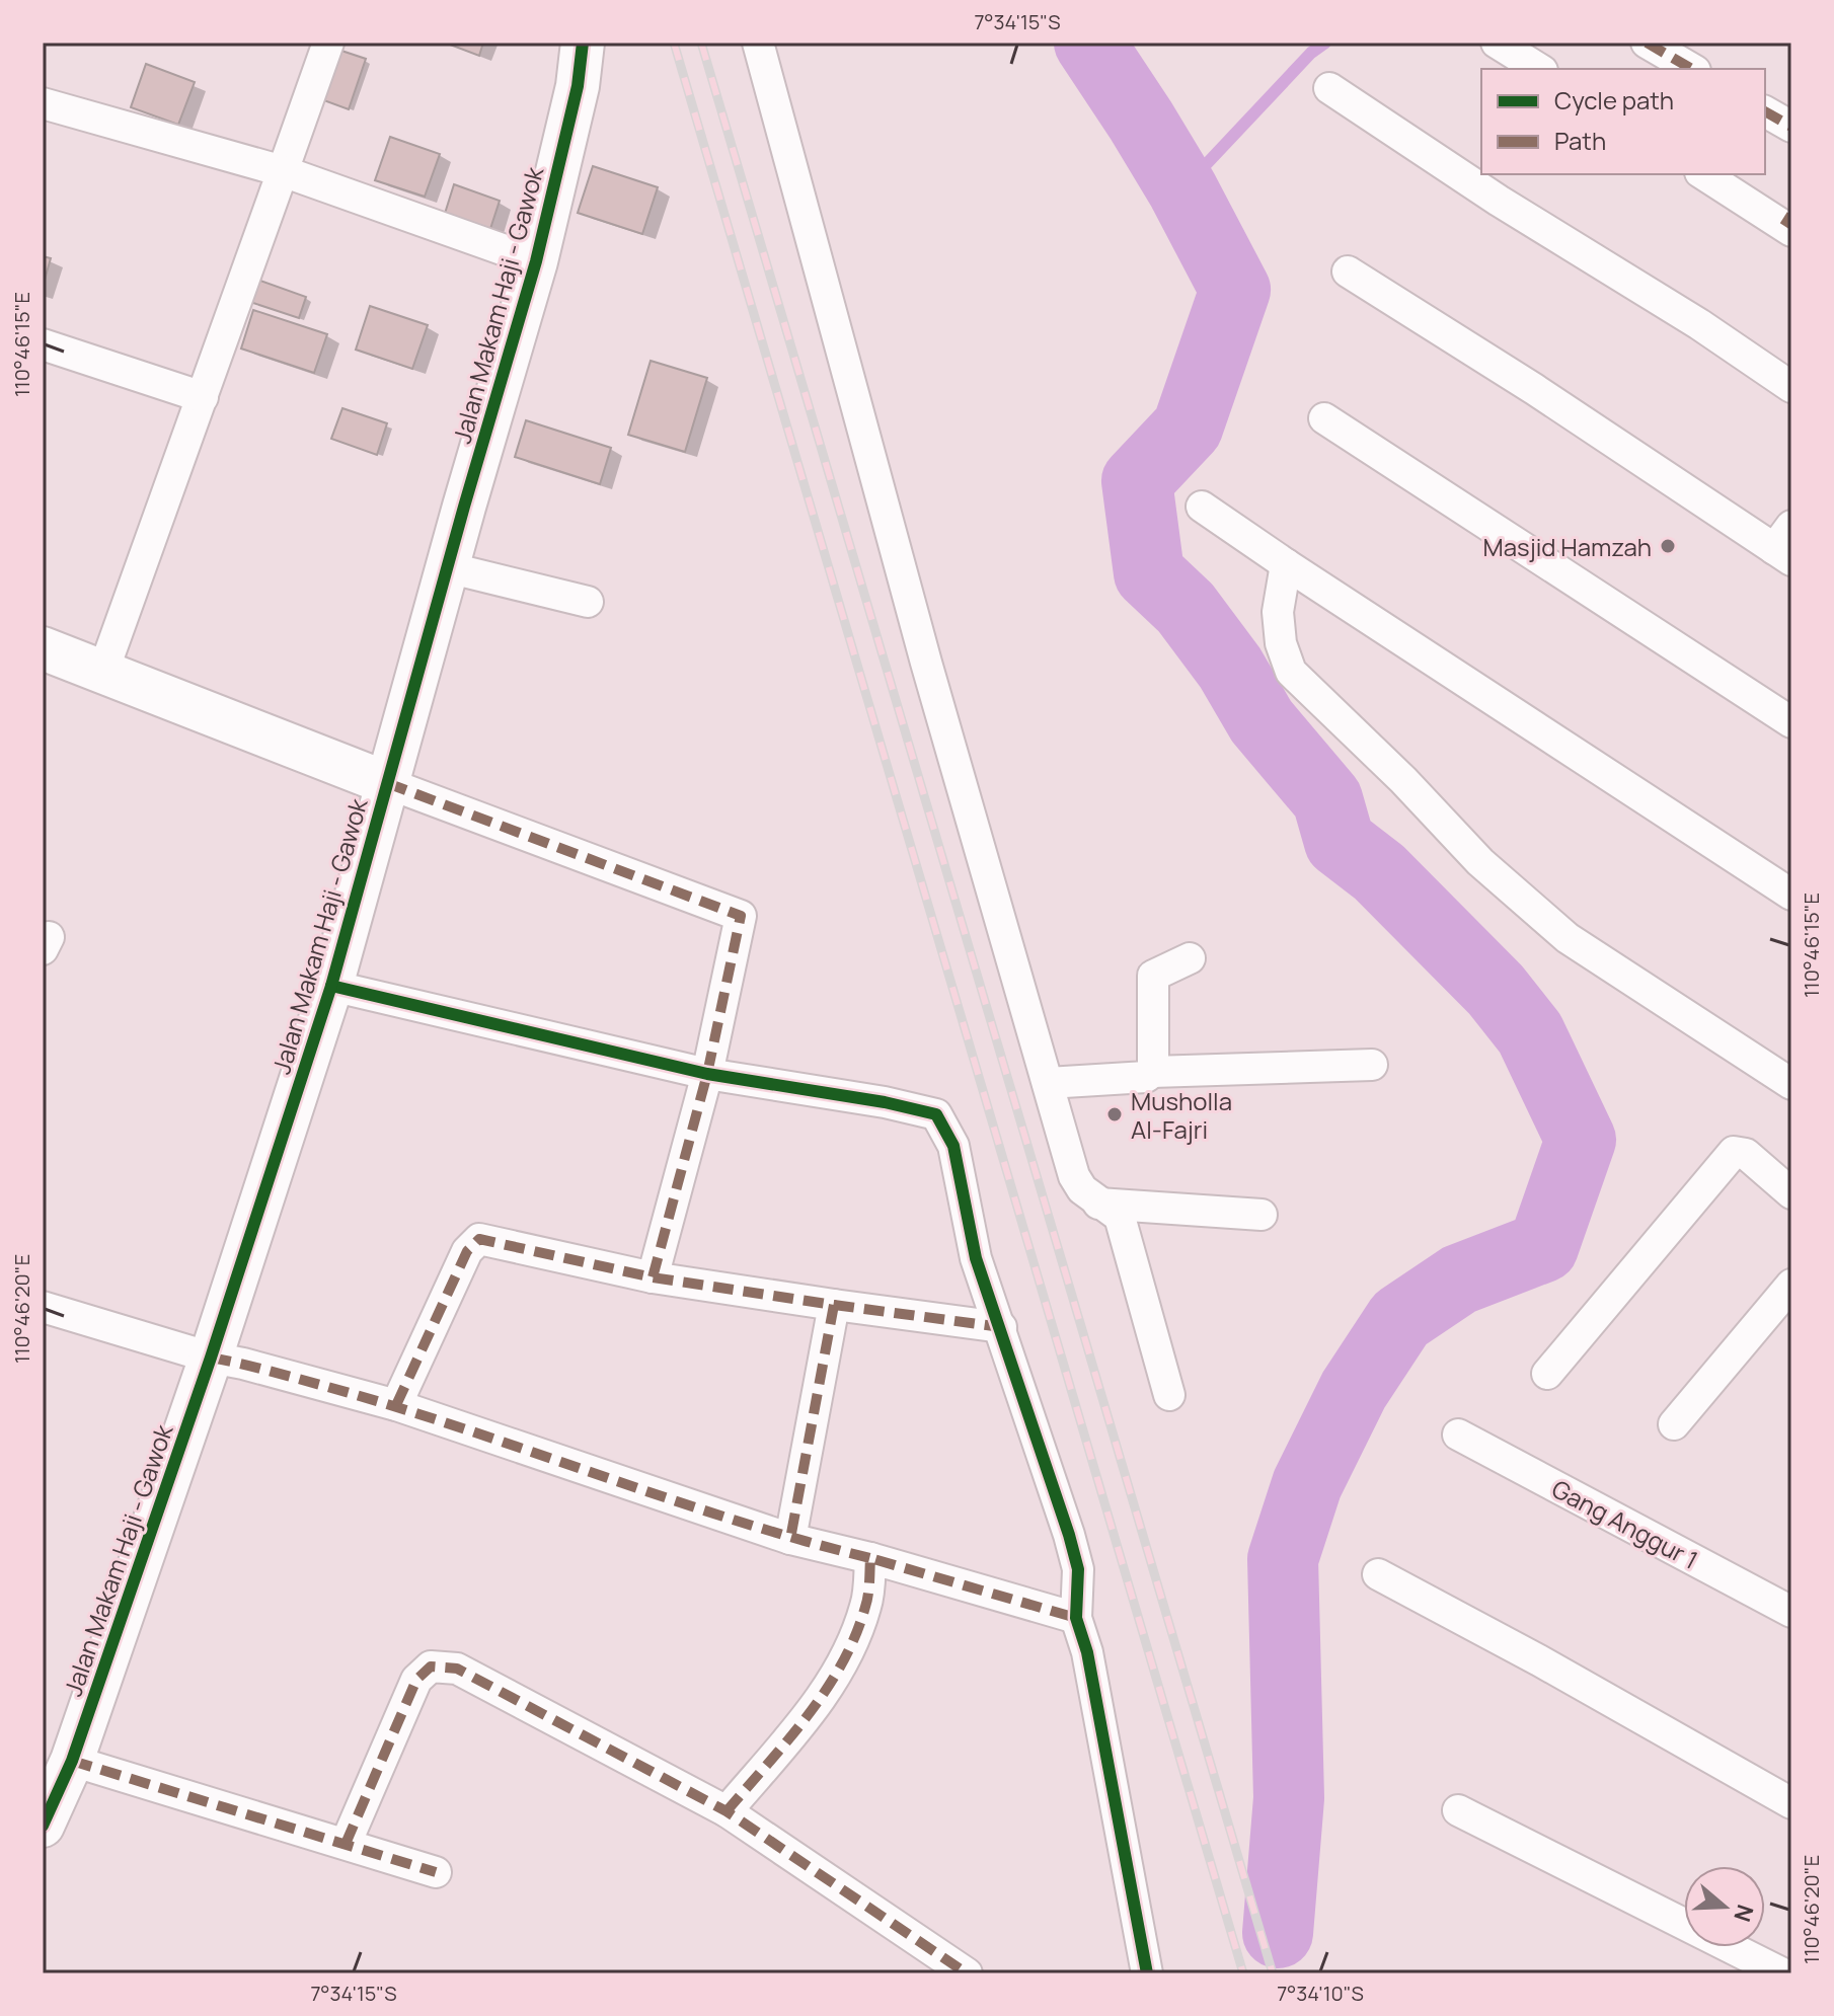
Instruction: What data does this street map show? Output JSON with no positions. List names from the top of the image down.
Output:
{
  "streets": {
    "street": ["Jalan Makam Haji - Gawok", "Gang Anggur 1"]
  },
  "places": ["Masjid Hamzah", "Musholla Al-Fajri"],
  "legend": ["Cycle path", "Path"],
  "north": "right",
  "coordinates": [
    "7°34'15\"S",
    "110°46'15\"E",
    "110°46'20\"E",
    "7°34'10\"S"
  ]
}
